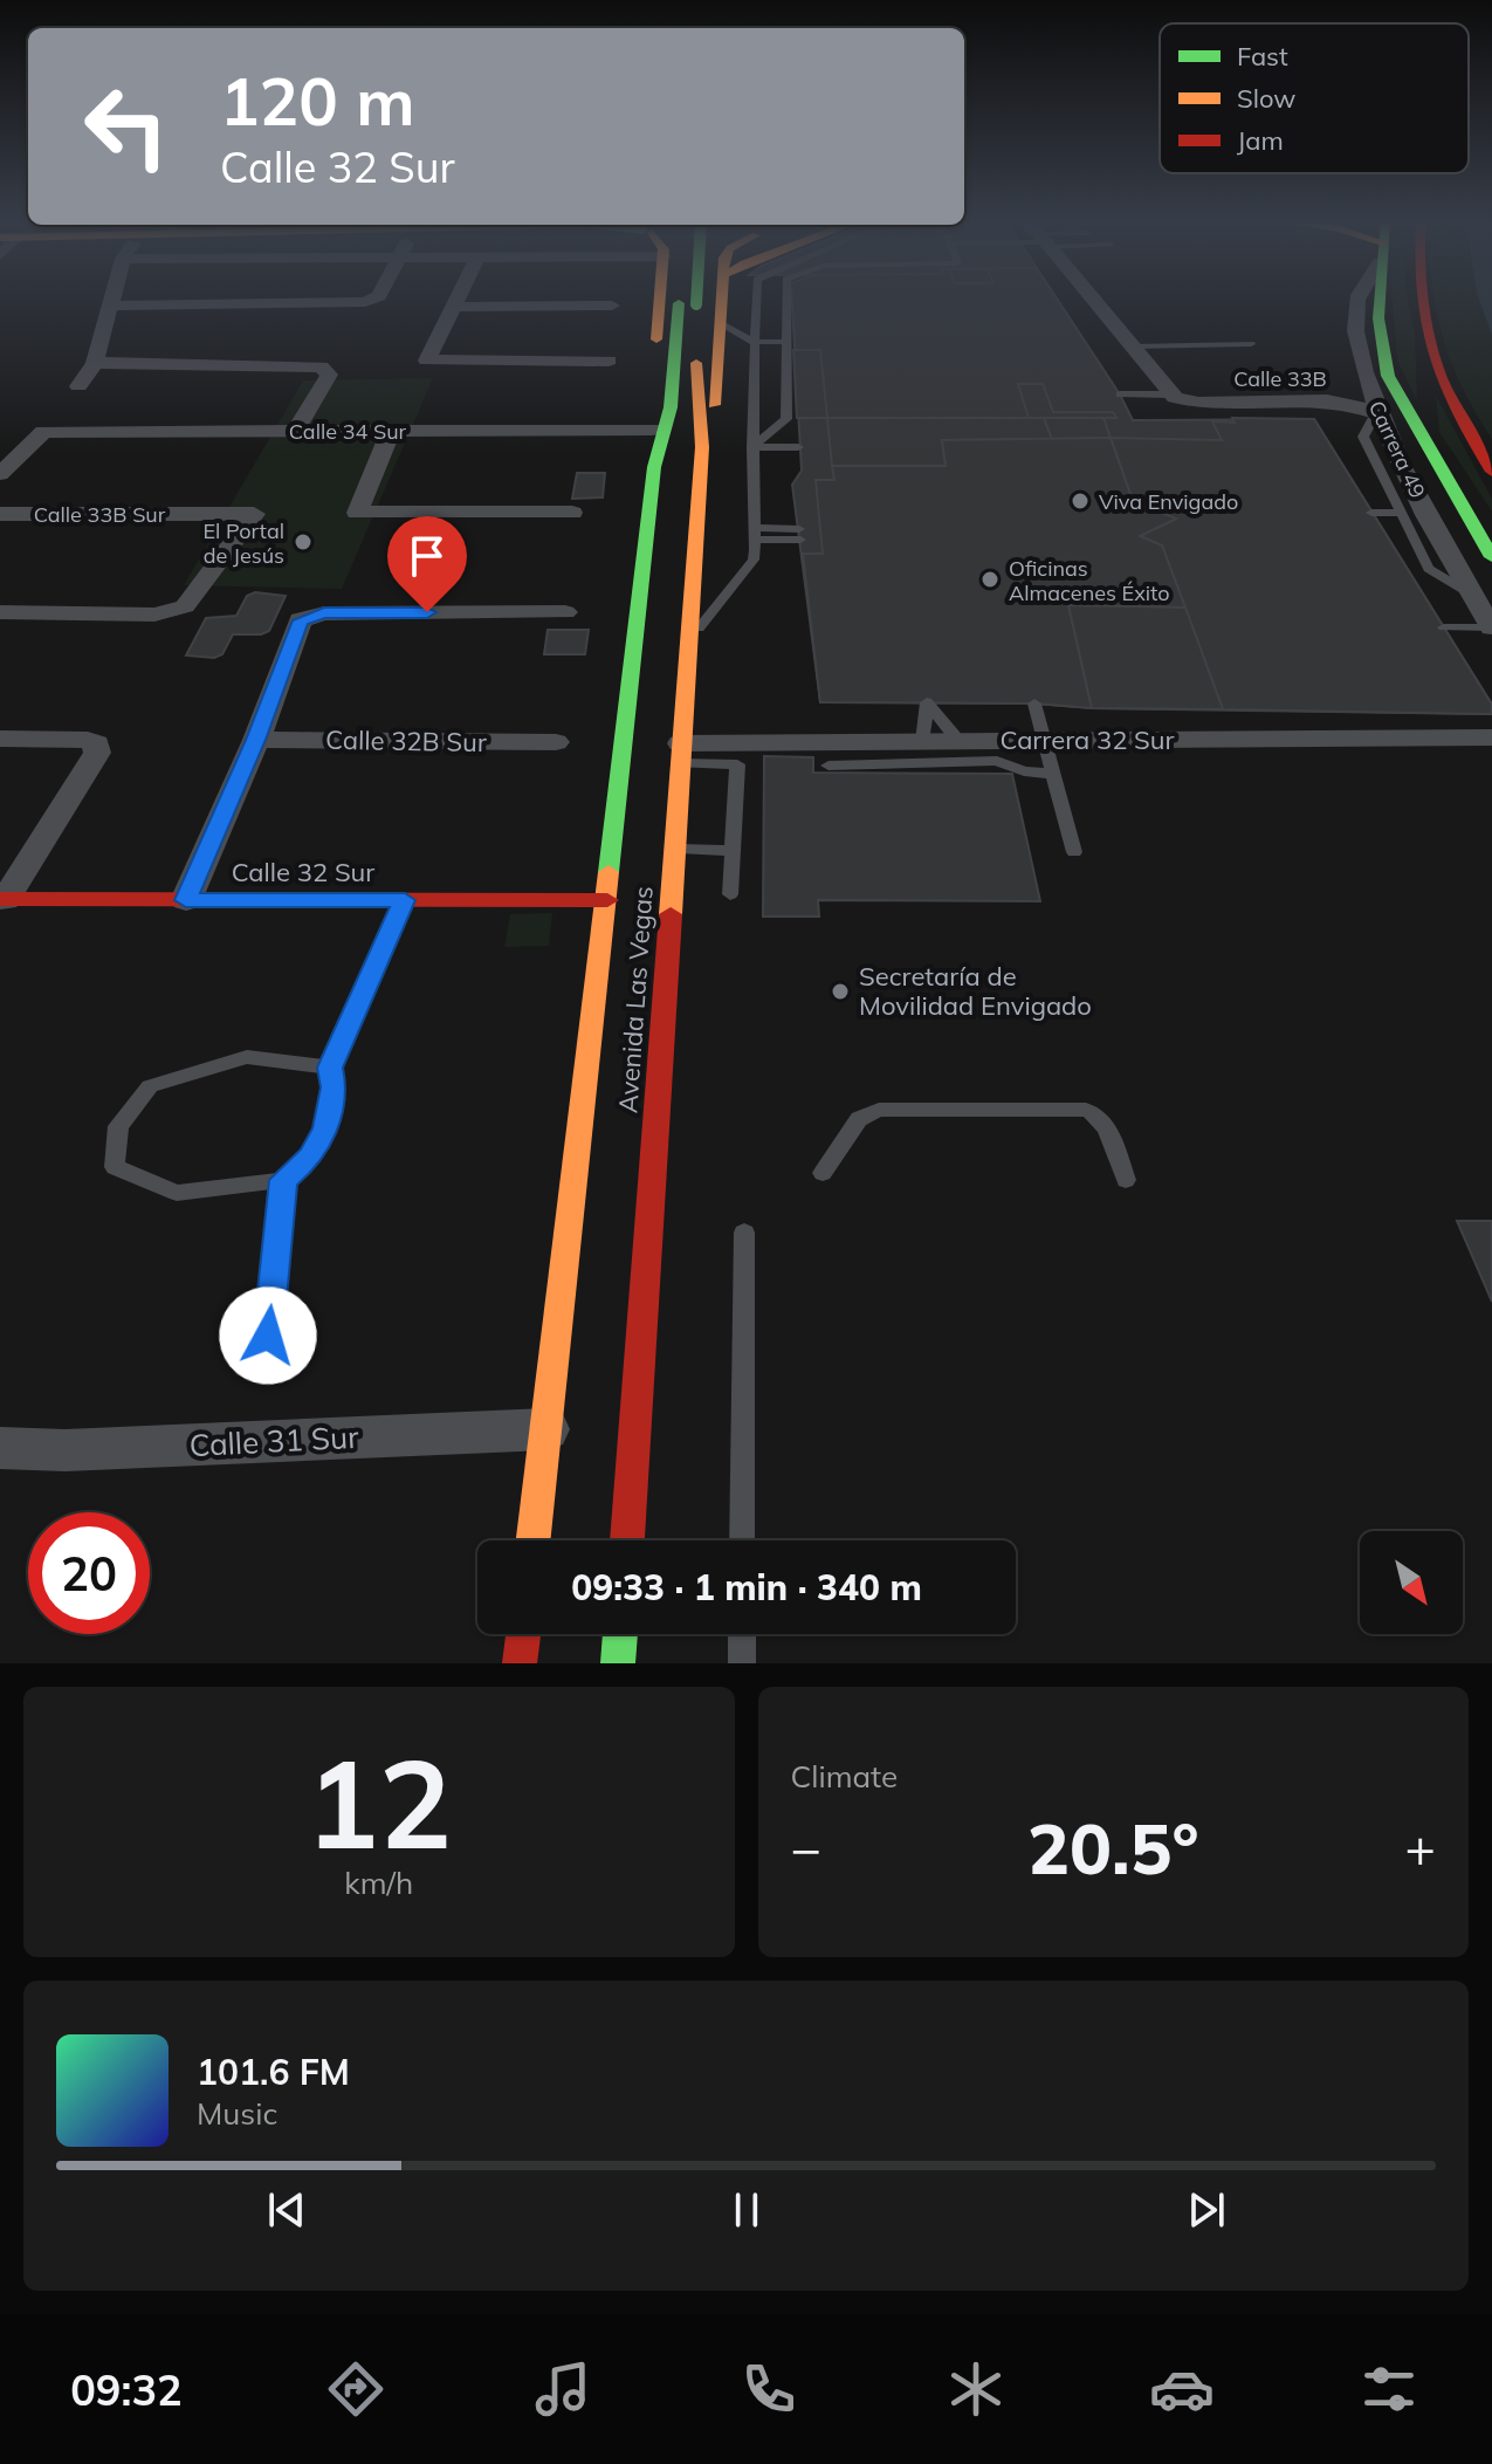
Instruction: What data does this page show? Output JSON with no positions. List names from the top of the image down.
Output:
{
  "streets": {
    "main road": ["Calle 32 Sur", "Avenida Las Vegas"],
    "street": [
      "Calle 33B",
      "Calle 34 Sur",
      "Carrera 49",
      "Calle 33B Sur",
      "Carrera 32 Sur",
      "Calle 32B Sur",
      "Calle 31 Sur"
    ]
  },
  "crossings": [
    ["Calle 33B", "Carrera 49"],
    ["Calle 34 Sur", "Avenida Las Vegas"],
    ["Carrera 32 Sur", "Avenida Las Vegas"],
    ["Calle 32 Sur", "Avenida Las Vegas"],
    ["Avenida Las Vegas", "Calle 31 Sur"]
  ],
  "places": [
    "Viva Envigado",
    "El Portal de Jesús",
    "Oficinas Almacenes Éxito",
    "Secretaría de Movilidad Envigado"
  ],
  "legend": ["Fast", "Slow", "Jam"],
  "north": "bottom right",
  "page": {
    "turn": ["120 m", "Calle 32 Sur"],
    "limit": "20",
    "trip": "09:33 · 1 min · 340 m",
    "tile": [
      ["12", "km/h"],
      "Climate"
    ],
    "heat": ["−", "20.5°", "+"],
    "song": ["101.6 FM", "Music"],
    "tabs": "09:32"
  }
}
